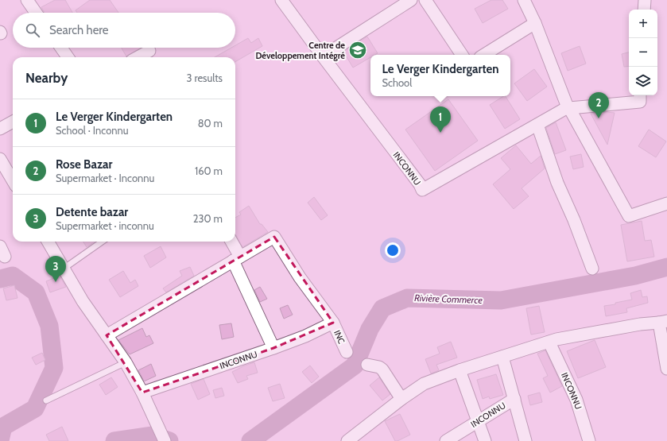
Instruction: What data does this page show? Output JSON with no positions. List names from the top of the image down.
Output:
{
  "streets": {
    "street": ["INCONNU", "INC"]
  },
  "crossings": [
    ["INCONNU", "INC"]
  ],
  "water": ["Rivière Commerce"],
  "places": {
    "school or university": ["Centre de Développement Intégré"]
  },
  "page": {
    "map_buttons": ["+", "−"],
    "search": "Search here",
    "popup": ["Le Verger Kindergarten", "School"],
    "heading": ["Nearby", "3 results"],
    "pins": ["2", "1", "3"],
    "list": [
      {
        "mark": "1",
        "name": "Le Verger Kindergarten",
        "note": "School · Inconnu",
        "value": "80 m"
      },
      {
        "mark": "2",
        "name": "Rose Bazar",
        "note": "Supermarket · Inconnu",
        "value": "160 m"
      },
      {
        "mark": "3",
        "name": "Detente bazar",
        "note": "Supermarket · inconnu",
        "value": "230 m"
      }
    ]
  }
}
